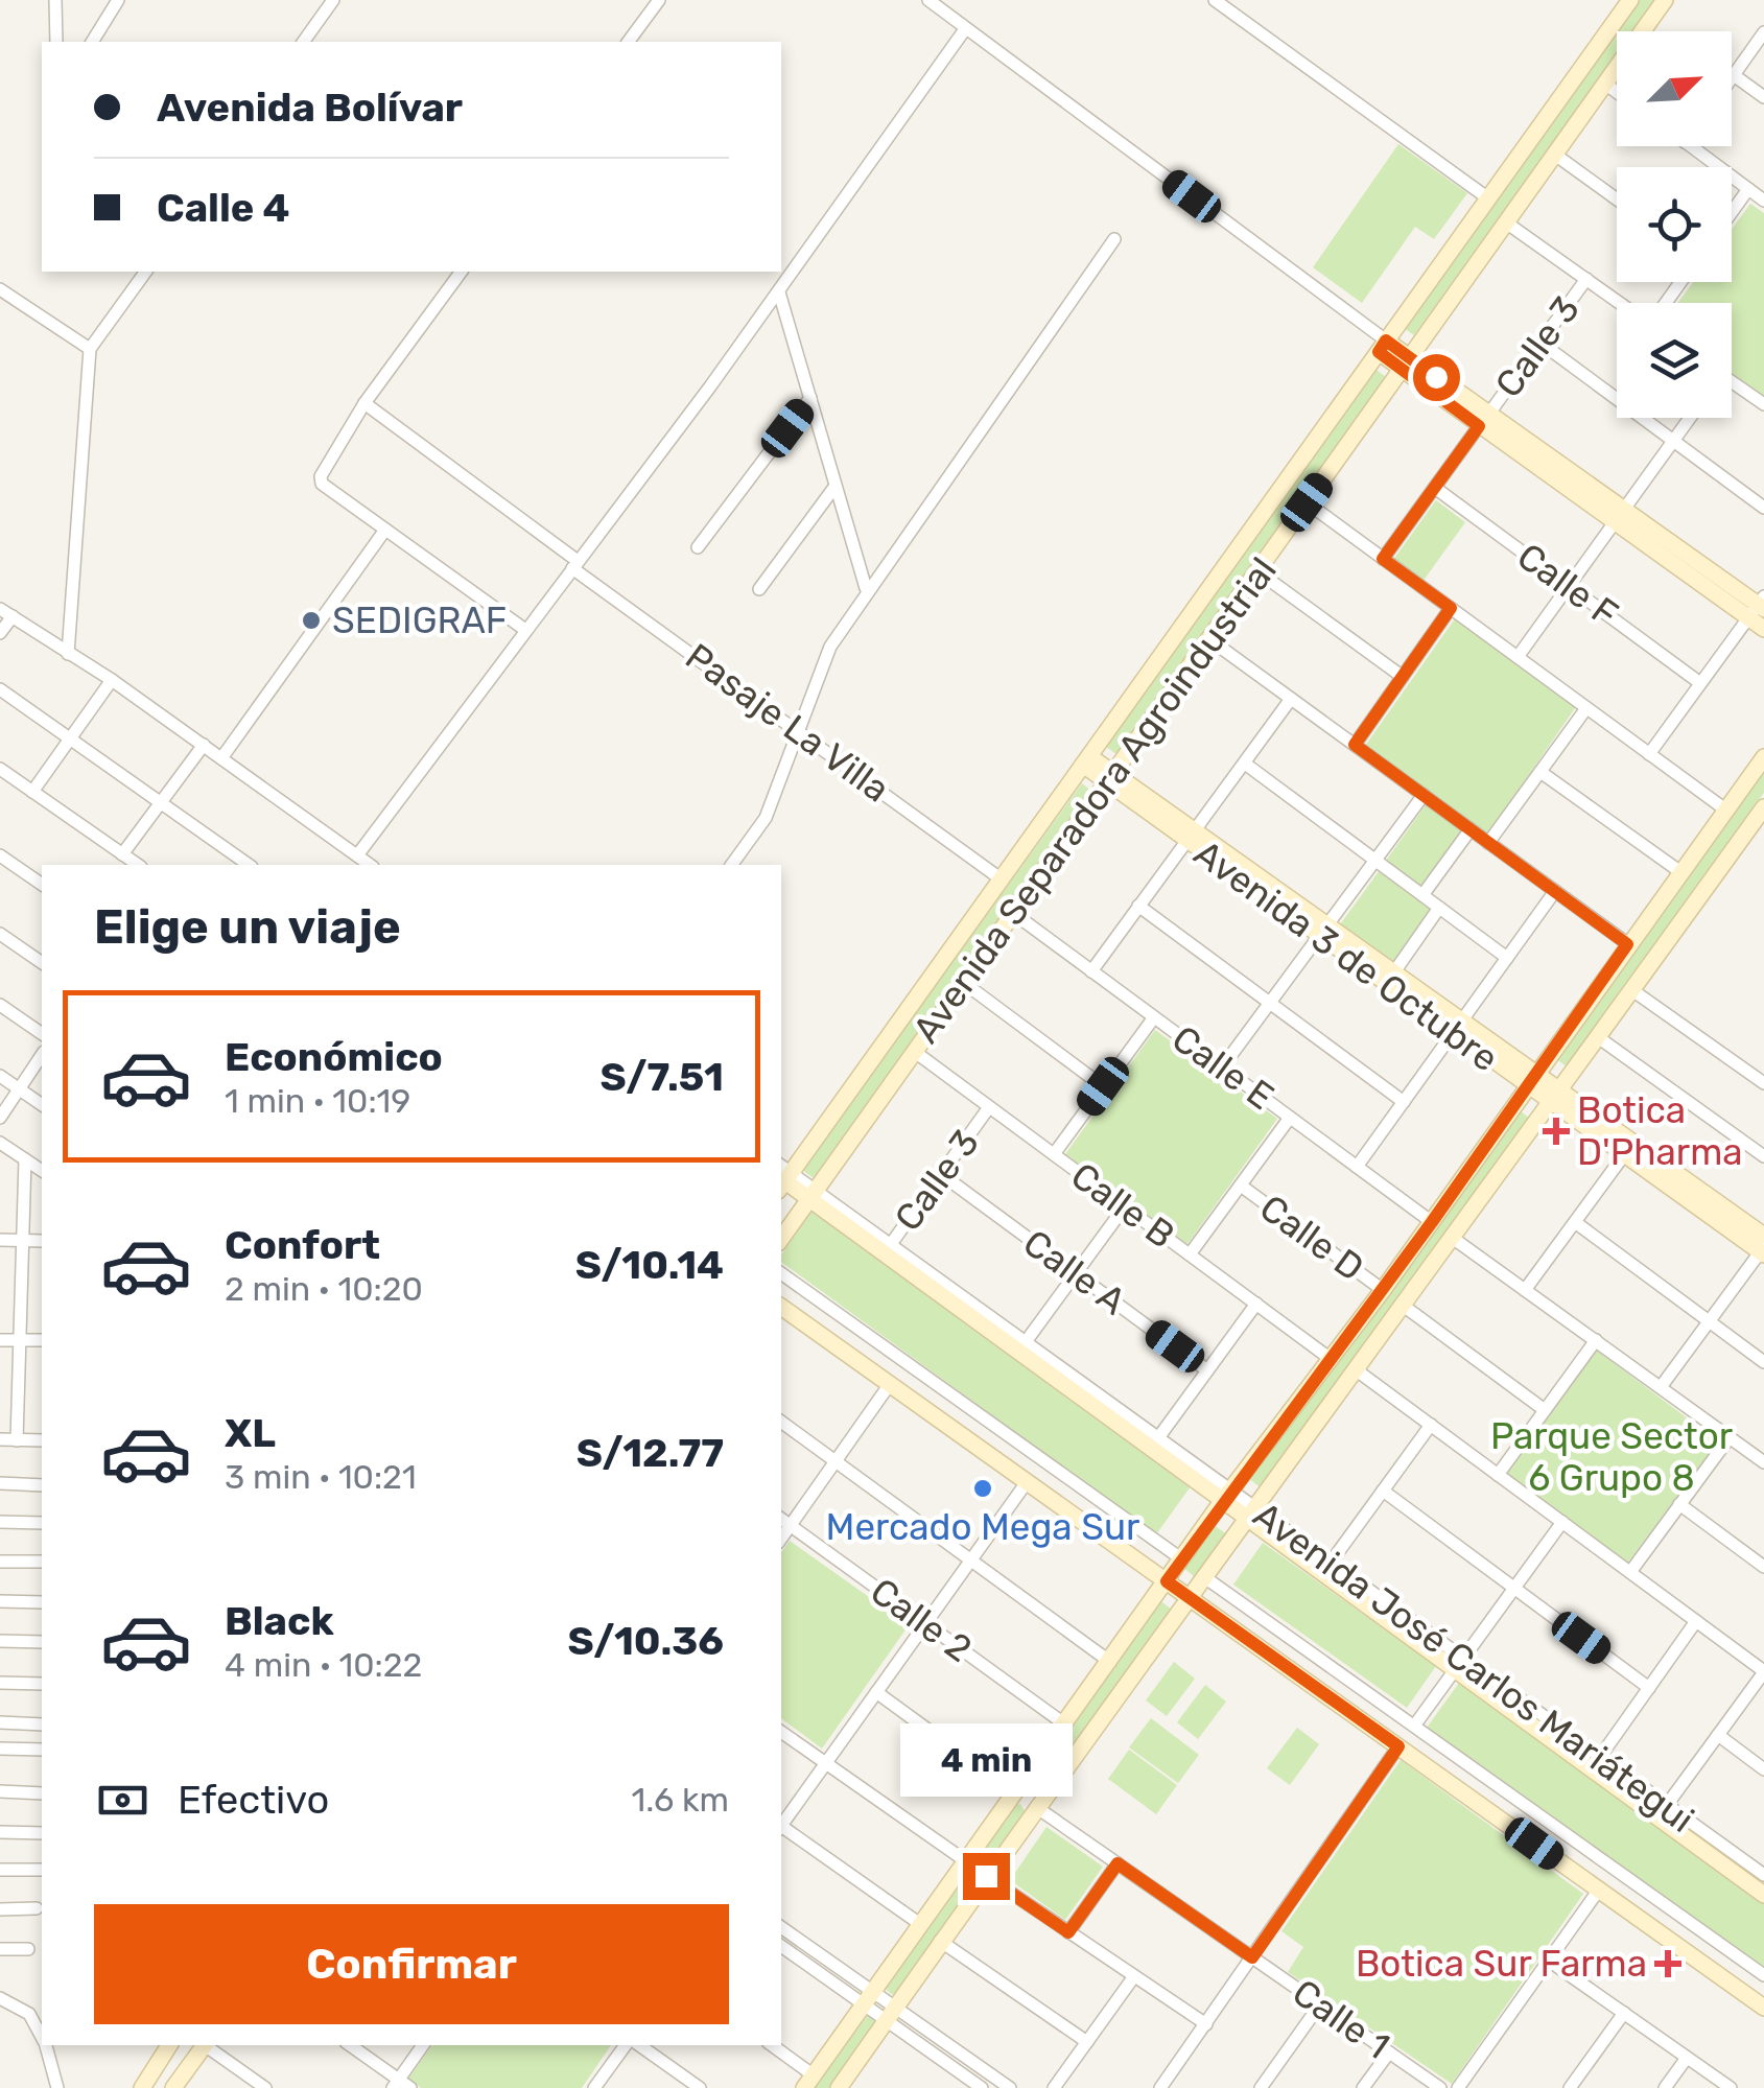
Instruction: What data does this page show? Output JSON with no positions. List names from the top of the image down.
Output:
{
  "streets": {
    "street": [
      "Calle 3",
      "Calle F",
      "Pasaje La Villa",
      "Avenida Separadora Agroindustrial",
      "Avenida 3 de Octubre",
      "Calle E",
      "Calle B",
      "Calle D",
      "Calle A",
      "Calle 2",
      "Avenida José Carlos Mariátegui",
      "Calle 1"
    ]
  },
  "crossings": [
    ["Calle 3", "Calle F"],
    ["Calle 3", "Calle B"],
    ["Calle 3", "Calle A"],
    ["Calle 3", "Avenida José Carlos Mariátegui"],
    ["Pasaje La Villa", "Avenida Separadora Agroindustrial"],
    ["Avenida Separadora Agroindustrial", "Avenida 3 de Octubre"],
    ["Avenida Separadora Agroindustrial", "Calle E"],
    ["Avenida Separadora Agroindustrial", "Calle B"],
    ["Avenida Separadora Agroindustrial", "Avenida José Carlos Mariátegui"]
  ],
  "parks": ["Parque Sector 6 Grupo 8"],
  "places": {
    "other": ["SEDIGRAF", "Mercado Mega Sur"],
    "health": ["Botica D'Pharma", "Botica Sur Farma"]
  },
  "north": "top right",
  "page": {
    "banner": ["Avenida Bolívar", "Calle 4"],
    "heading": "Elige un viaje",
    "list": [
      {
        "name": "Económico",
        "note": "1 min · 10:19",
        "value": "S/7.51"
      },
      {
        "name": "Confort",
        "note": "2 min · 10:20",
        "value": "S/10.14"
      },
      {
        "name": "XL",
        "note": "3 min · 10:21",
        "value": "S/12.77"
      },
      {
        "name": "Black",
        "note": "4 min · 10:22",
        "value": "S/10.36"
      }
    ],
    "bubble": "4 min",
    "pay": ["Efectivo", "1.6 km"],
    "buttons": "Confirmar"
  }
}
